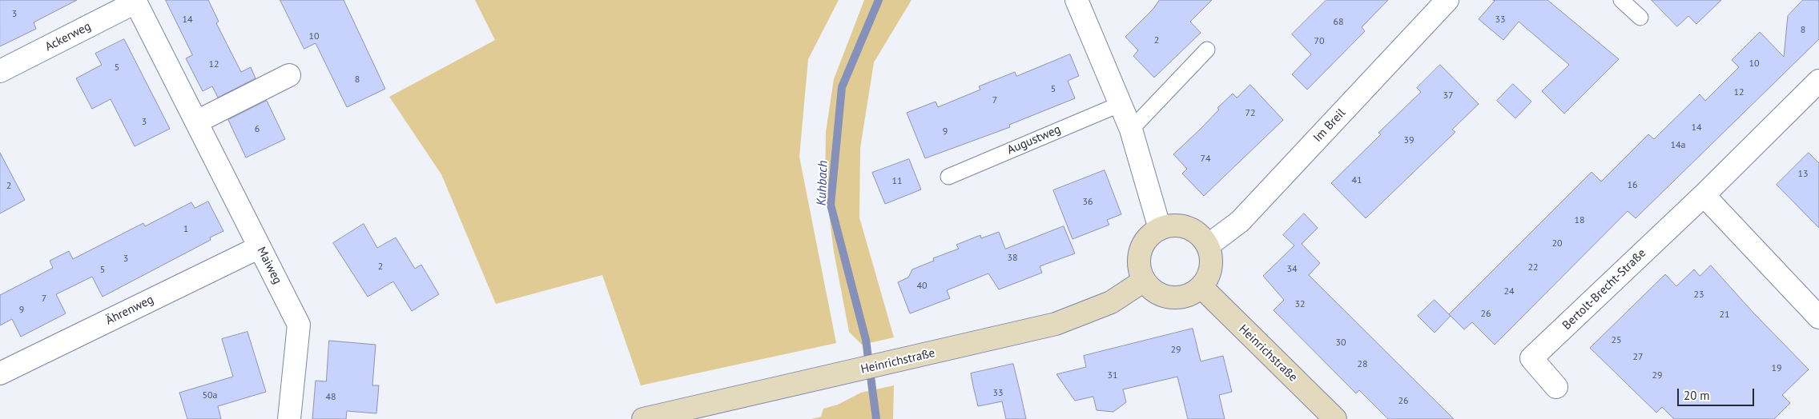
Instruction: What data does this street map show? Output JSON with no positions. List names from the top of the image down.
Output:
{
  "streets": {
    "street": [
      "Ackerweg",
      "Im Breil",
      "Maiweg",
      "Bertolt-Brecht-Straße",
      "Ährenweg",
      "Heinrichstraße"
    ],
    "lane": ["Augustweg"]
  },
  "crossings": [
    ["Ackerweg", "Maiweg"],
    ["Im Breil", "Heinrichstraße"],
    ["Maiweg", "Ährenweg"]
  ],
  "water": ["Kuhbach"],
  "house_numbers": [
    "3",
    "14",
    "33",
    "68",
    "8",
    "10",
    "2",
    "70",
    "10",
    "12",
    "5",
    "8",
    "5",
    "12",
    "37",
    "7",
    "72",
    "3",
    "14",
    "6",
    "9",
    "39",
    "14a",
    "74",
    "13",
    "41",
    "11",
    "16",
    "2",
    "36",
    "18",
    "1",
    "20",
    "38",
    "3",
    "2",
    "22",
    "34",
    "5",
    "40",
    "24",
    "23",
    "7",
    "32",
    "9",
    "26",
    "21",
    "25",
    "30",
    "29",
    "27",
    "28",
    "19",
    "31",
    "29",
    "33",
    "50a",
    "48",
    "26"
  ],
  "scale_bar": "20 m"
}
